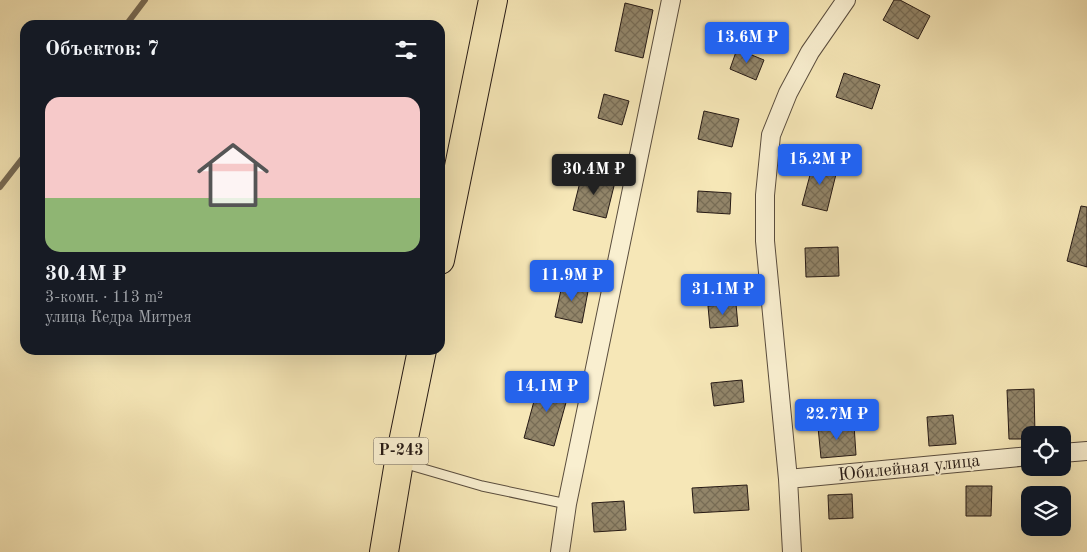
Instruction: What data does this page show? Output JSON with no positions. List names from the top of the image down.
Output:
{
  "streets": {
    "highway": ["Р-243"],
    "street": ["Юбилейная улица"]
  },
  "page": {
    "heading": "Объектов: 7",
    "price": [
      "13.6M ₽",
      "15.2M ₽",
      "30.4M ₽",
      "11.9M ₽",
      "31.1M ₽",
      "14.1M ₽",
      "22.7M ₽"
    ],
    "list": [
      {
        "name": "30.4M ₽",
        "note": "3-комн. · 113 m² · улица Кедра Митрея"
      }
    ]
  }
}
